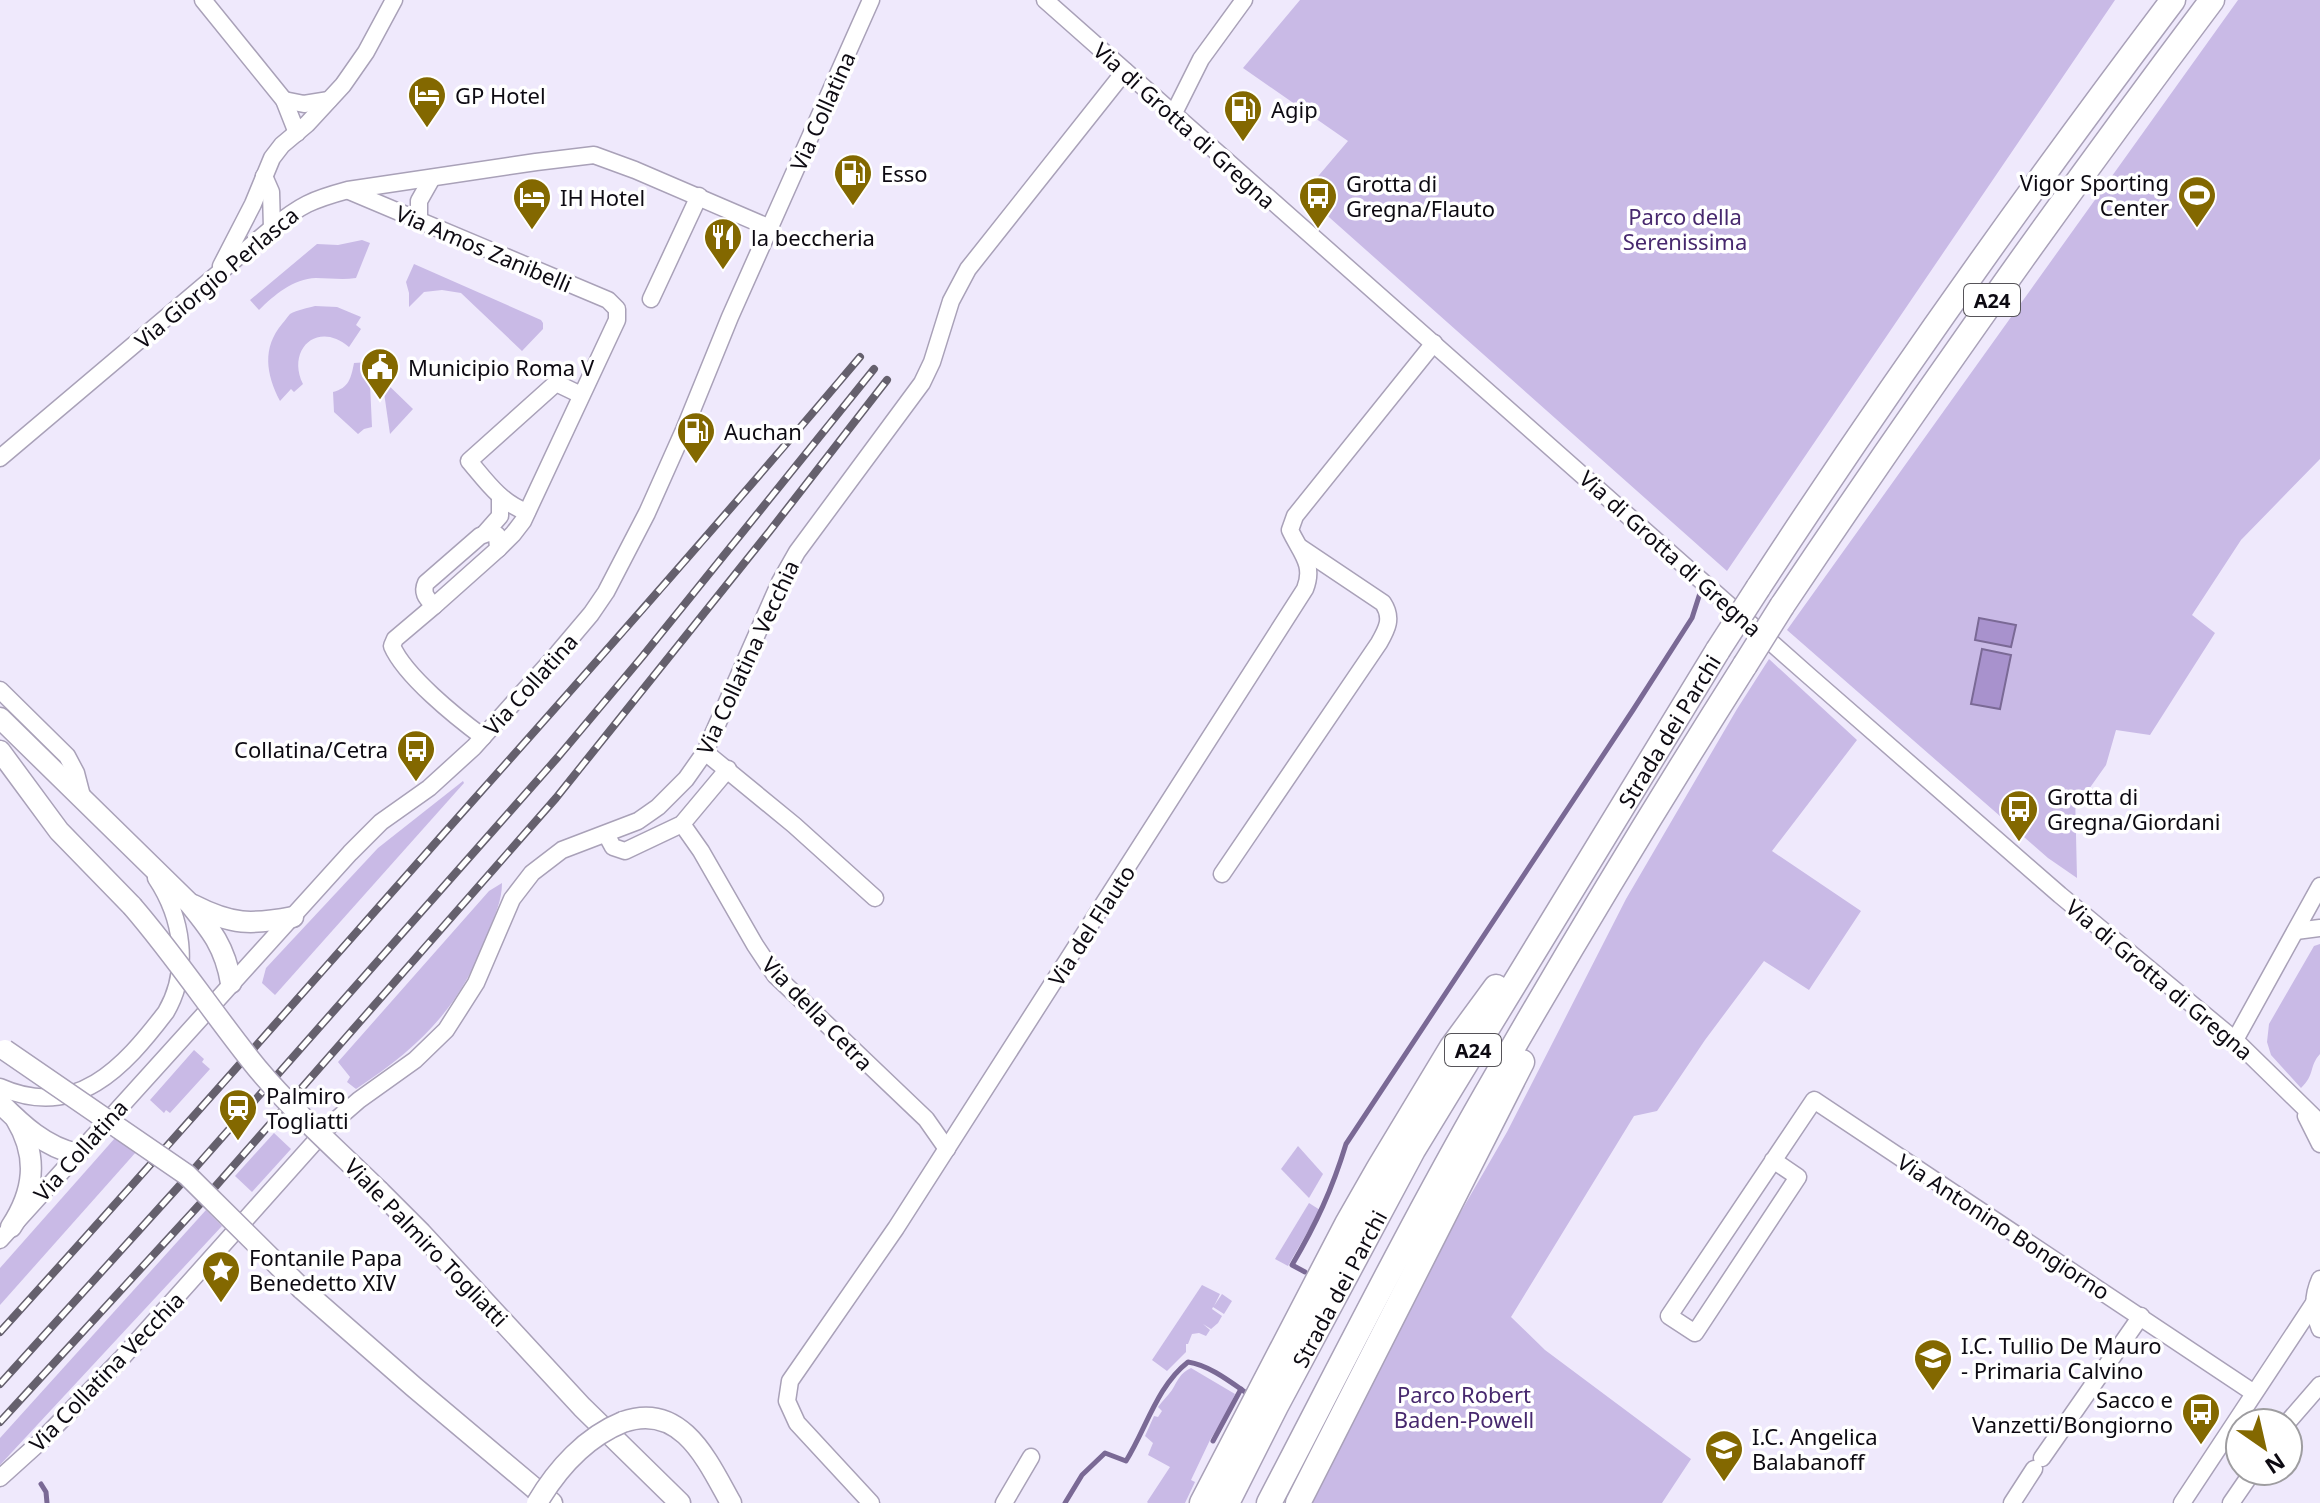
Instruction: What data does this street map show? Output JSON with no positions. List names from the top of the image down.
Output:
{
  "streets": {
    "highway": ["A24", "Strada dei Parchi"],
    "main road": ["Viale Palmiro Togliatti"],
    "street": [
      "Via Collatina",
      "Via di Grotta di Gregna",
      "Via Amos Zanibelli",
      "Via Giorgio Perlasca",
      "Via Collatina Vecchia",
      "Via del Flauto",
      "Via della Cetra",
      "Via Antonino Bongiorno"
    ]
  },
  "crossings": [
    ["Via di Grotta di Gregna", "Via Collatina Vecchia"],
    ["Via di Grotta di Gregna", "Via del Flauto"],
    ["Via Amos Zanibelli", "Via Giorgio Perlasca"],
    ["Via del Flauto", "Via della Cetra"]
  ],
  "parks": ["Parco della Serenissima", "Parco Robert Baden-Powell"],
  "places": {
    "hotel": ["GP Hotel", "IH Hotel"],
    "fuel station": ["Agip", "Esso", "Auchan"],
    "sports": ["Vigor Sporting Center"],
    "bus stop": [
      "Grotta di Gregna/Flauto",
      "Collatina/Cetra",
      "Grotta di Gregna/Giordani",
      "Sacco e Vanzetti/Bongiorno"
    ],
    "restaurant": ["la beccheria"],
    "public building": ["Municipio Roma V"],
    "station": ["Palmiro Togliatti"],
    "place": ["Fontanile Papa Benedetto XIV"],
    "school or university": ["I.C. Tullio De Mauro - Primaria Calvino", "I.C. Angelica Balabanoff"]
  },
  "north": "bottom right"
}
